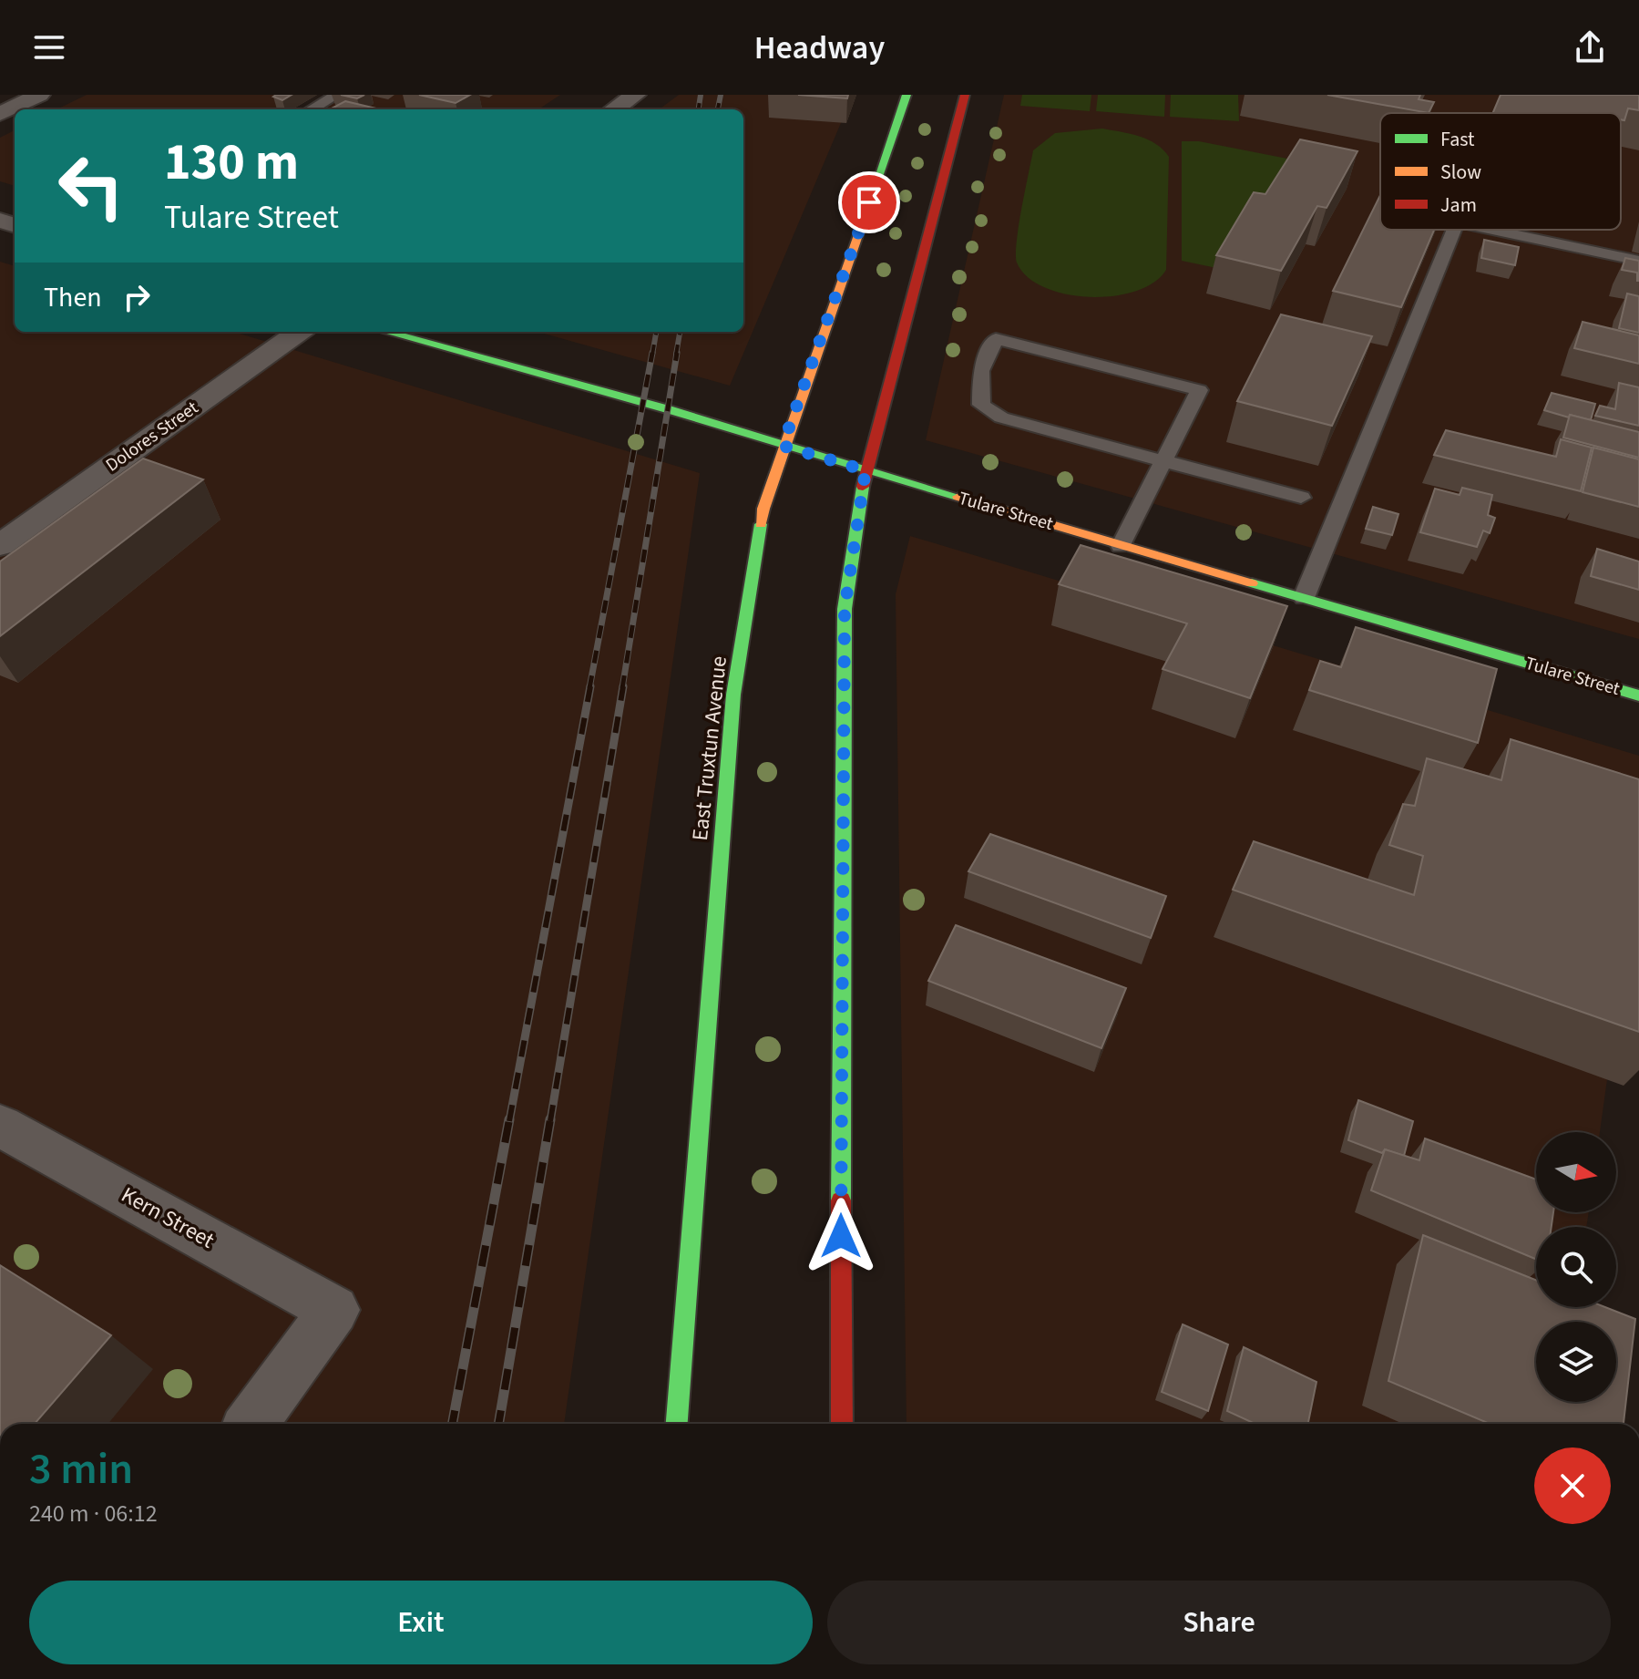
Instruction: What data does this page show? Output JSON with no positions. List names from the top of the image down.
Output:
{
  "streets": {
    "main road": ["Tulare Street", "East Truxtun Avenue"],
    "street": ["Dolores Street", "Kern Street"]
  },
  "crossings": [
    ["Tulare Street", "East Truxtun Avenue"]
  ],
  "legend": ["Fast", "Slow", "Jam"],
  "north": "right",
  "page": {
    "header": "Headway",
    "turn": ["130 m", "Tulare Street"],
    "then": "Then",
    "heading": ["3 min", "240 m · 06:12"],
    "buttons": ["Exit", "Share"]
  }
}
